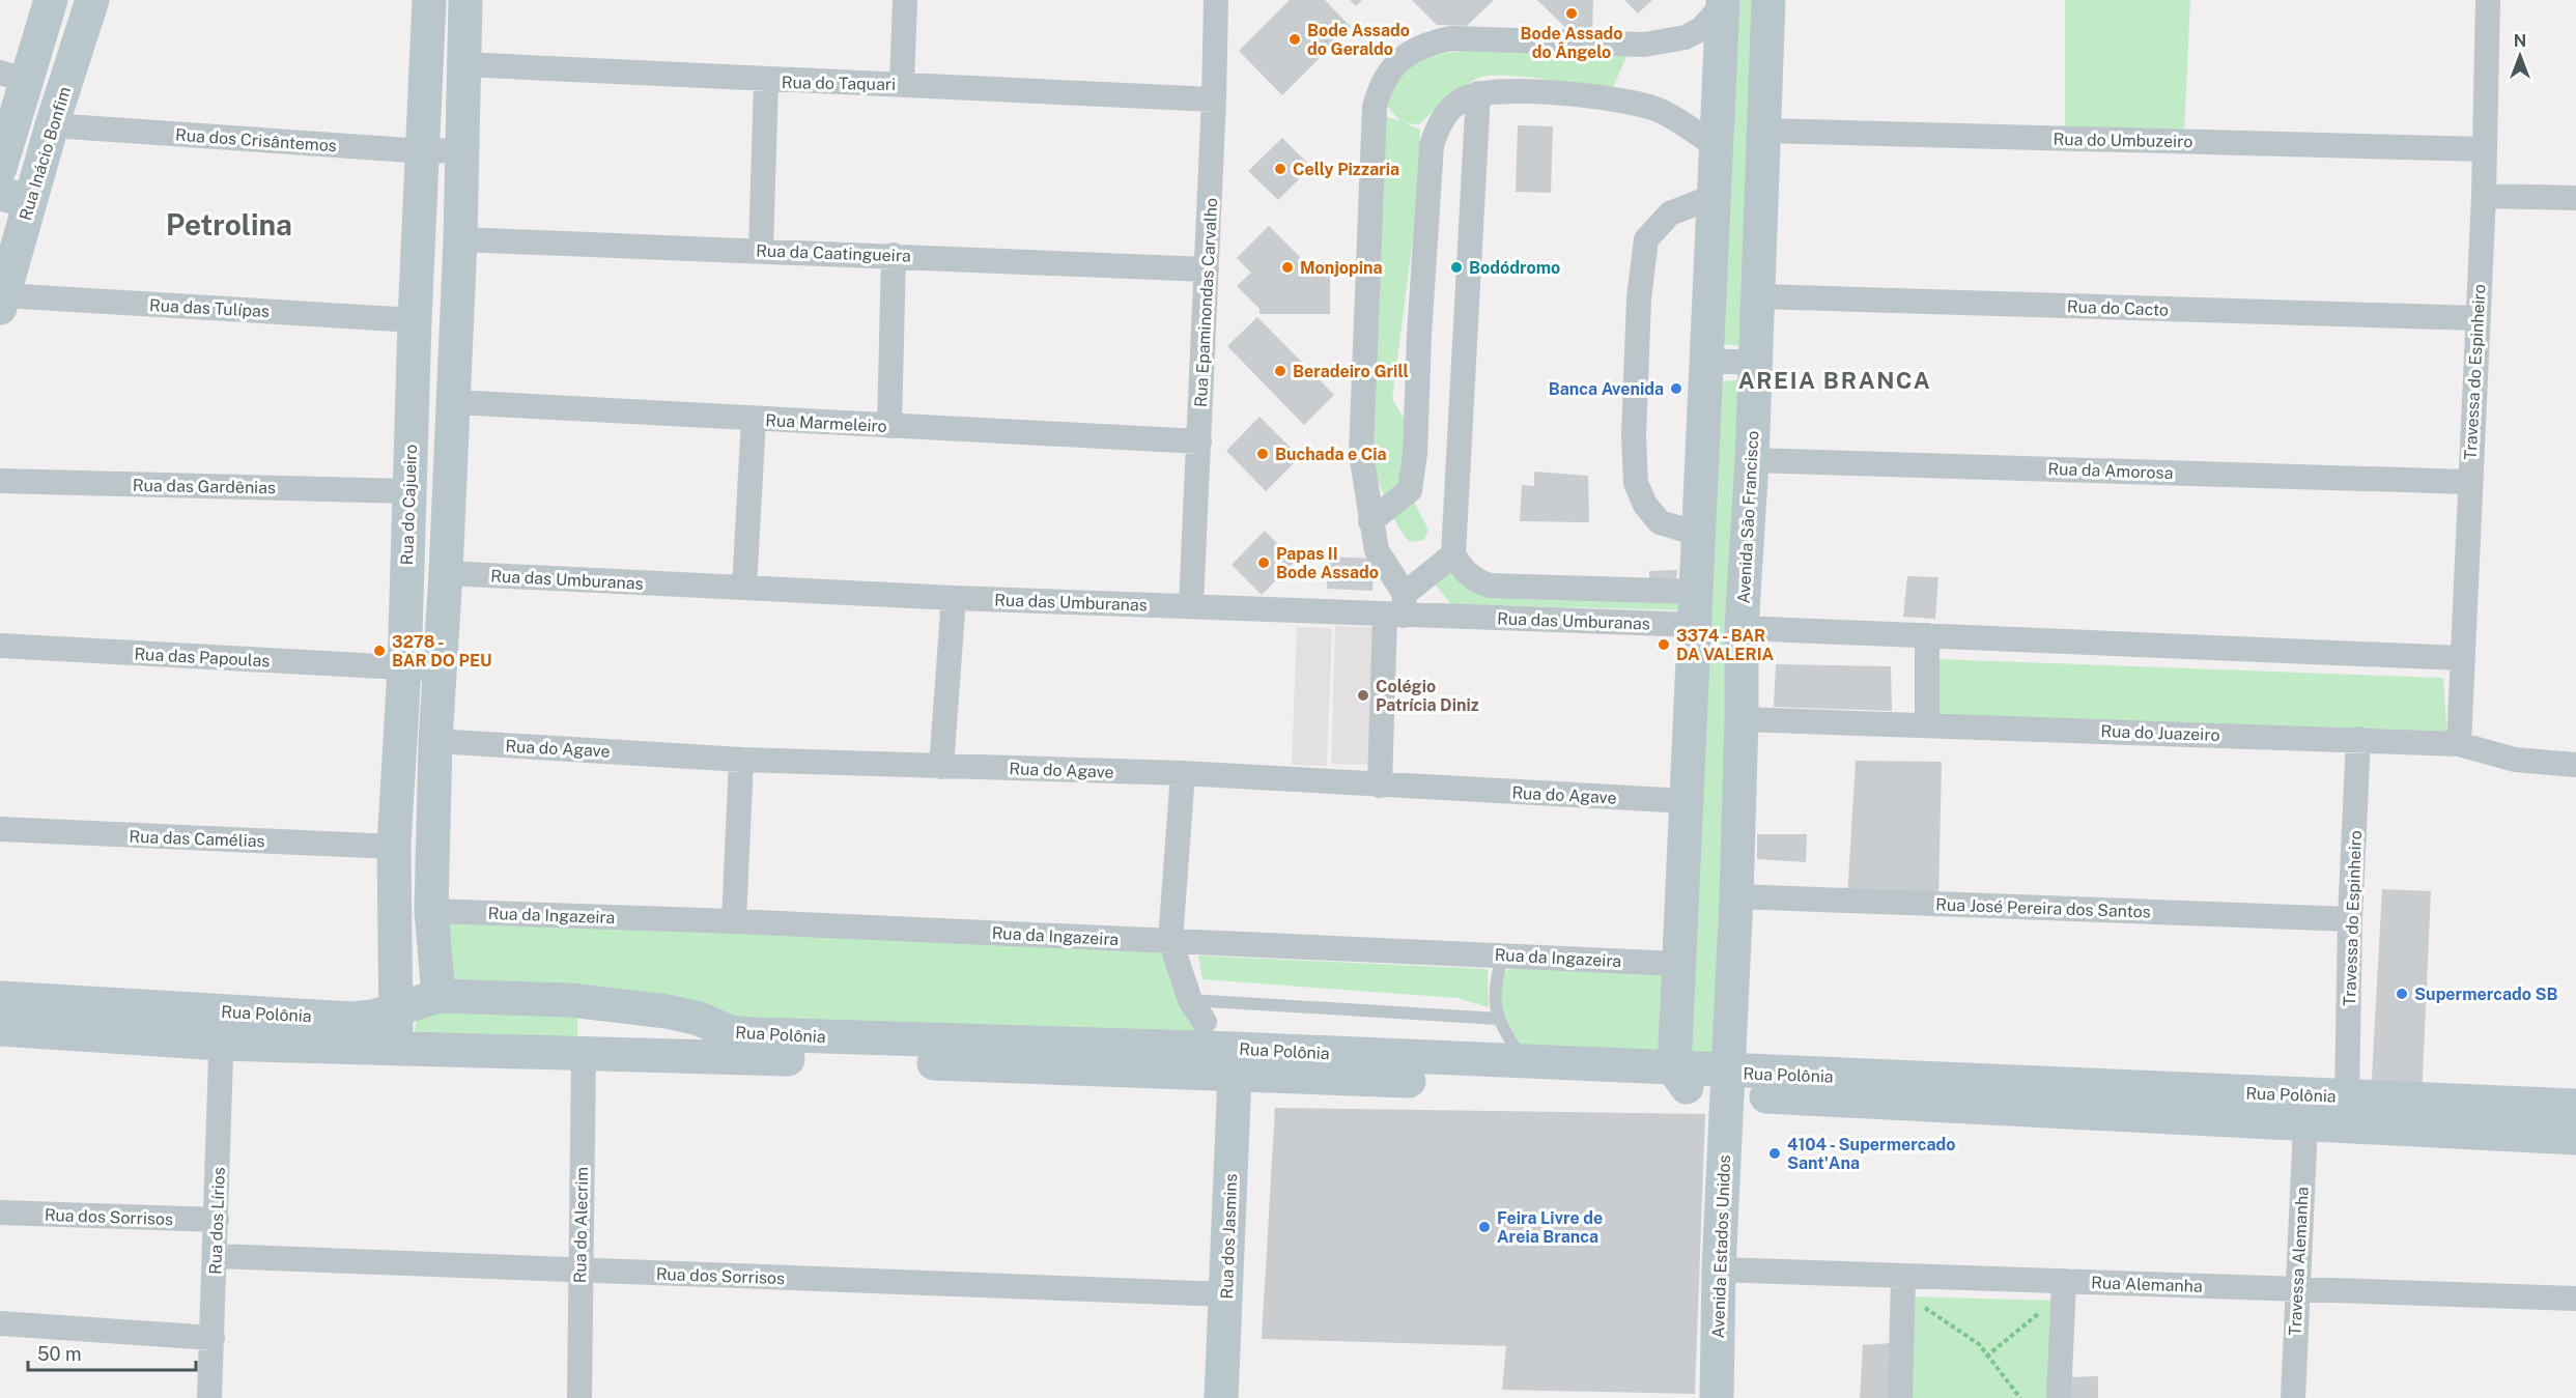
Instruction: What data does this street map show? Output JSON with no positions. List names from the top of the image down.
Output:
{
  "streets": {
    "street": [
      "Rua do Taquari",
      "Rua dos Crisântemos",
      "Rua do Umbuzeiro",
      "Rua Inácio Bonfim",
      "Rua da Caatingueira",
      "Rua Epaminondas Carvalho",
      "Rua das Tulípas",
      "Rua do Cacto",
      "Travessa do Espinheiro",
      "Rua Marmeleiro",
      "Rua da Amorosa",
      "Rua das Gardênias",
      "Rua do Cajueiro",
      "Avenida São Francisco",
      "Rua das Umburanas",
      "Rua das Papoulas",
      "Rua do Juazeiro",
      "Rua do Agave",
      "Rua das Camélias",
      "Rua José Pereira dos Santos",
      "Rua da Ingazeira",
      "Rua Polônia",
      "Rua dos Sorrisos",
      "Rua dos Lírios",
      "Rua do Alecrim",
      "Rua dos Jasmins",
      "Avenida Estados Unidos",
      "Travessa Alemanha",
      "Rua Alemanha"
    ]
  },
  "crossings": [
    ["Rua do Taquari", "Rua Epaminondas Carvalho"],
    ["Rua dos Crisântemos", "Rua Inácio Bonfim"],
    ["Rua dos Crisântemos", "Rua do Cajueiro"],
    ["Rua do Umbuzeiro", "Travessa do Espinheiro"],
    ["Rua do Umbuzeiro", "Avenida São Francisco"],
    ["Rua Inácio Bonfim", "Rua das Tulípas"],
    ["Rua da Caatingueira", "Rua Epaminondas Carvalho"],
    ["Rua Epaminondas Carvalho", "Rua Marmeleiro"],
    ["Rua Epaminondas Carvalho", "Rua das Umburanas"],
    ["Rua das Tulípas", "Rua do Cajueiro"],
    ["Rua do Cacto", "Travessa do Espinheiro"],
    ["Rua do Cacto", "Avenida São Francisco"],
    ["Travessa do Espinheiro", "Rua da Amorosa"],
    ["Travessa do Espinheiro", "Rua do Juazeiro"],
    ["Travessa do Espinheiro", "Rua José Pereira dos Santos"],
    ["Travessa do Espinheiro", "Rua Polônia"],
    ["Rua da Amorosa", "Avenida São Francisco"],
    ["Rua das Gardênias", "Rua do Cajueiro"],
    ["Rua do Cajueiro", "Rua das Papoulas"],
    ["Rua do Cajueiro", "Rua das Camélias"],
    ["Rua do Cajueiro", "Rua Polônia"],
    ["Avenida São Francisco", "Rua do Juazeiro"],
    ["Avenida São Francisco", "Rua José Pereira dos Santos"],
    ["Avenida São Francisco", "Rua Polônia"],
    ["Avenida São Francisco", "Avenida Estados Unidos"],
    ["Rua Polônia", "Rua dos Lírios"],
    ["Rua Polônia", "Rua do Alecrim"],
    ["Rua Polônia", "Rua dos Jasmins"],
    ["Rua Polônia", "Avenida Estados Unidos"],
    ["Rua Polônia", "Travessa Alemanha"],
    ["Rua dos Sorrisos", "Rua dos Lírios"],
    ["Rua dos Sorrisos", "Rua do Alecrim"],
    ["Rua dos Sorrisos", "Rua dos Jasmins"],
    ["Avenida Estados Unidos", "Rua Alemanha"],
    ["Travessa Alemanha", "Rua Alemanha"]
  ],
  "districts": ["Petrolina", "AREIA BRANCA"],
  "places": [
    "Bode Assado do Ângelo",
    "Bode Assado do Geraldo",
    "Celly Pizzaria",
    "Monjopina",
    "Bodódromo",
    "Beradeiro Grill",
    "Banca Avenida",
    "Buchada e Cia",
    "Papas II Bode Assado",
    "3374 - BAR DA VALERIA",
    "3278 - BAR DO PEU",
    "Colégio Patrícia Diniz",
    "Supermercado SB",
    "4104 - Supermercado Sant'Ana",
    "Feira Livre de Areia Branca"
  ],
  "scale_bar": "50 m",
  "north": "top"
}
